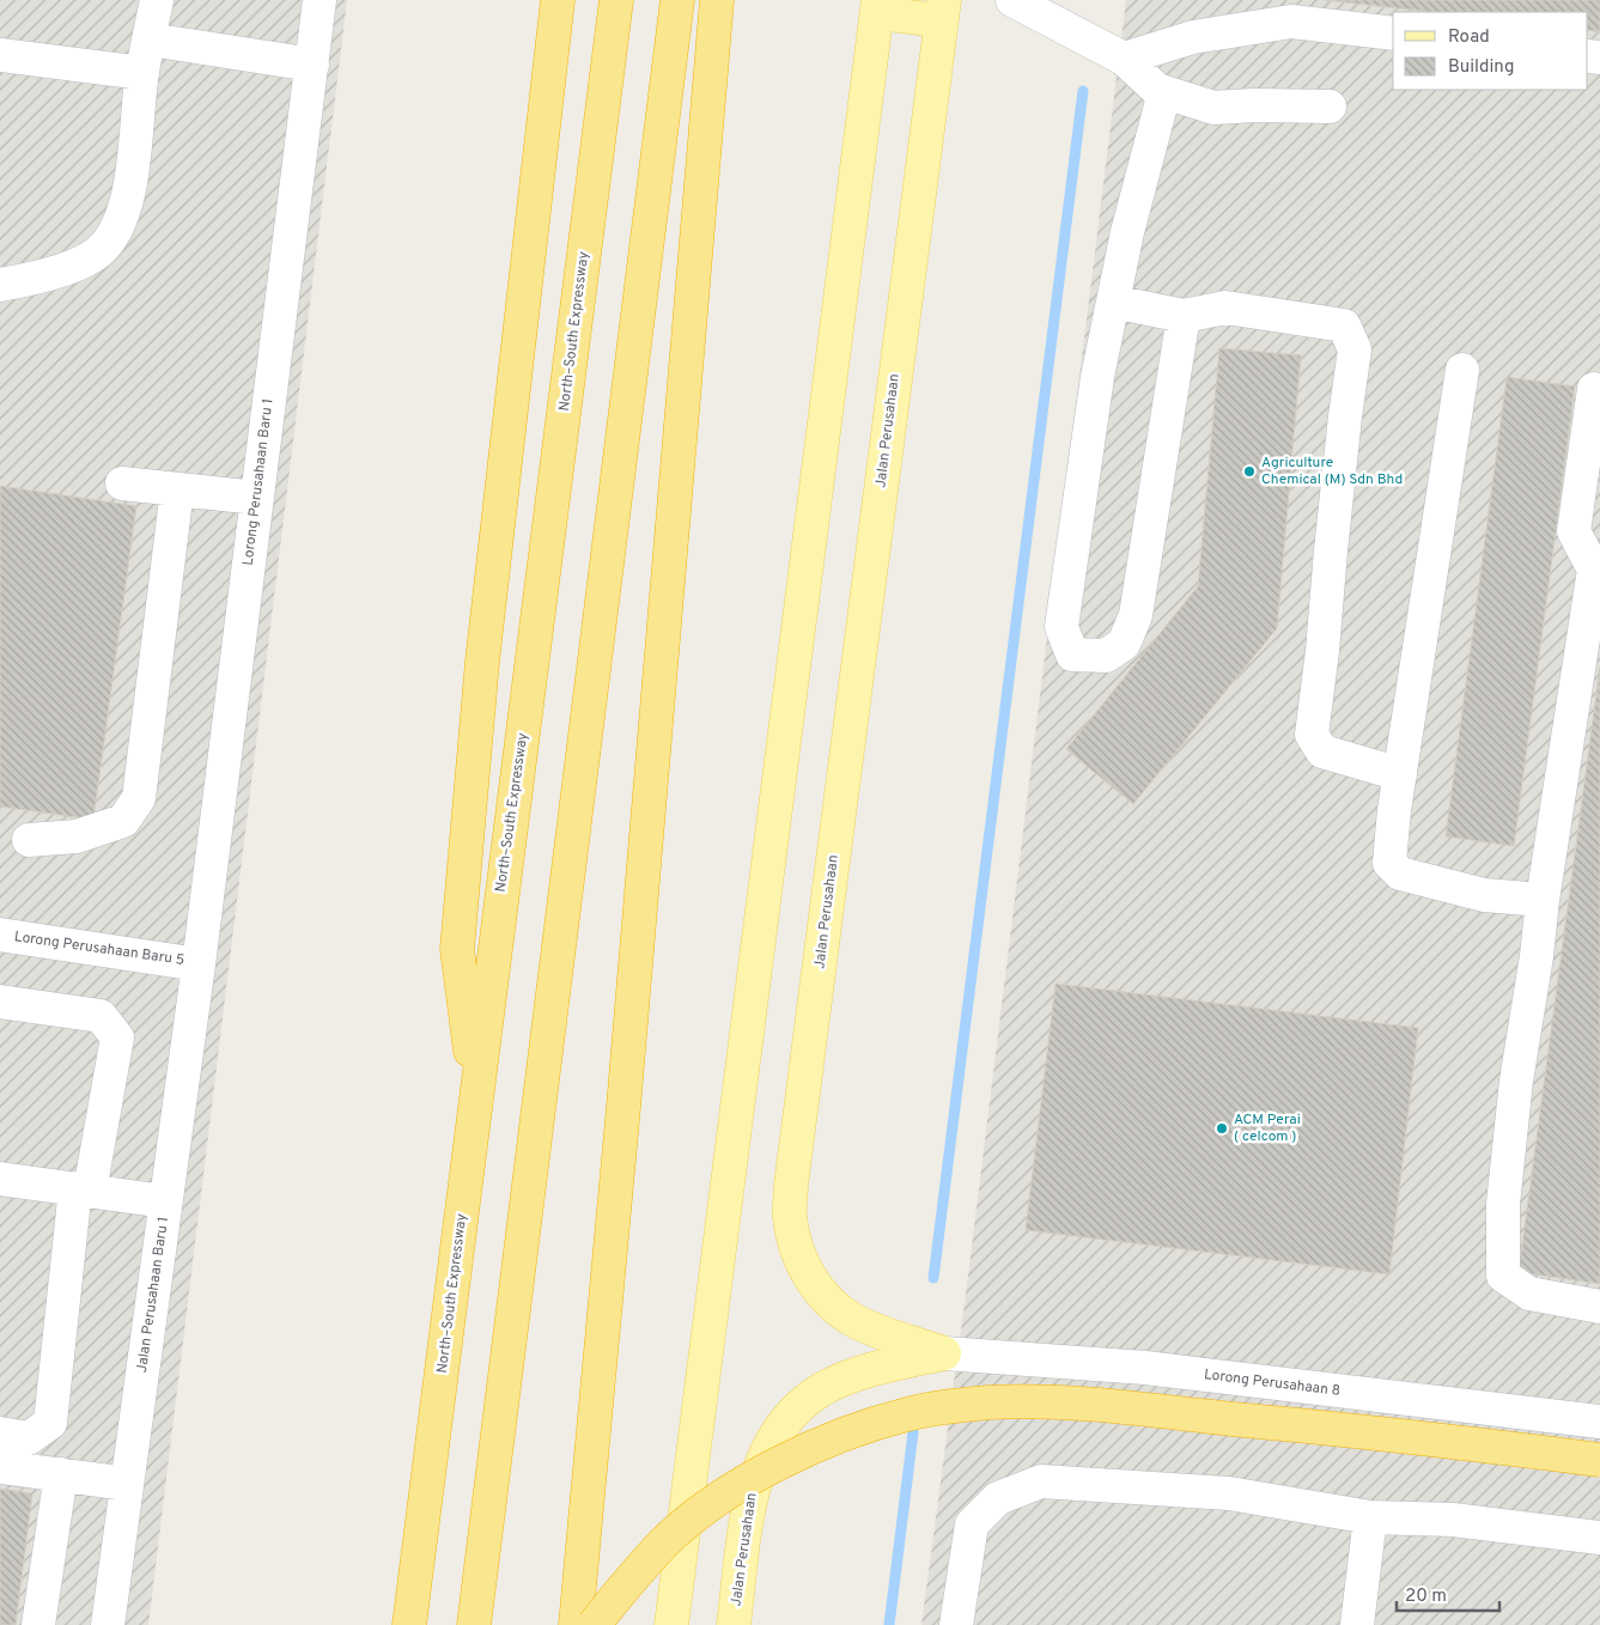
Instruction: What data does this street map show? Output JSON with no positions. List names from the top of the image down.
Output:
{
  "streets": {
    "highway": ["North–South Expressway"],
    "main road": ["Jalan Perusahaan"],
    "street": [
      "Lorong Perusahaan Baru 1",
      "Lorong Perusahaan Baru 5",
      "Jalan Perusahaan Baru 1",
      "Lorong Perusahaan 8"
    ]
  },
  "crossings": [
    ["Jalan Perusahaan", "Lorong Perusahaan 8"],
    ["Lorong Perusahaan Baru 1", "Lorong Perusahaan Baru 5"],
    ["Lorong Perusahaan Baru 1", "Jalan Perusahaan Baru 1"],
    ["Lorong Perusahaan Baru 5", "Jalan Perusahaan Baru 1"]
  ],
  "places": ["Agriculture Chemical (M) Sdn Bhd", "ACM Perai ( celcom )"],
  "legend": ["Road", "Building"],
  "scale_bar": "20 m"
}
